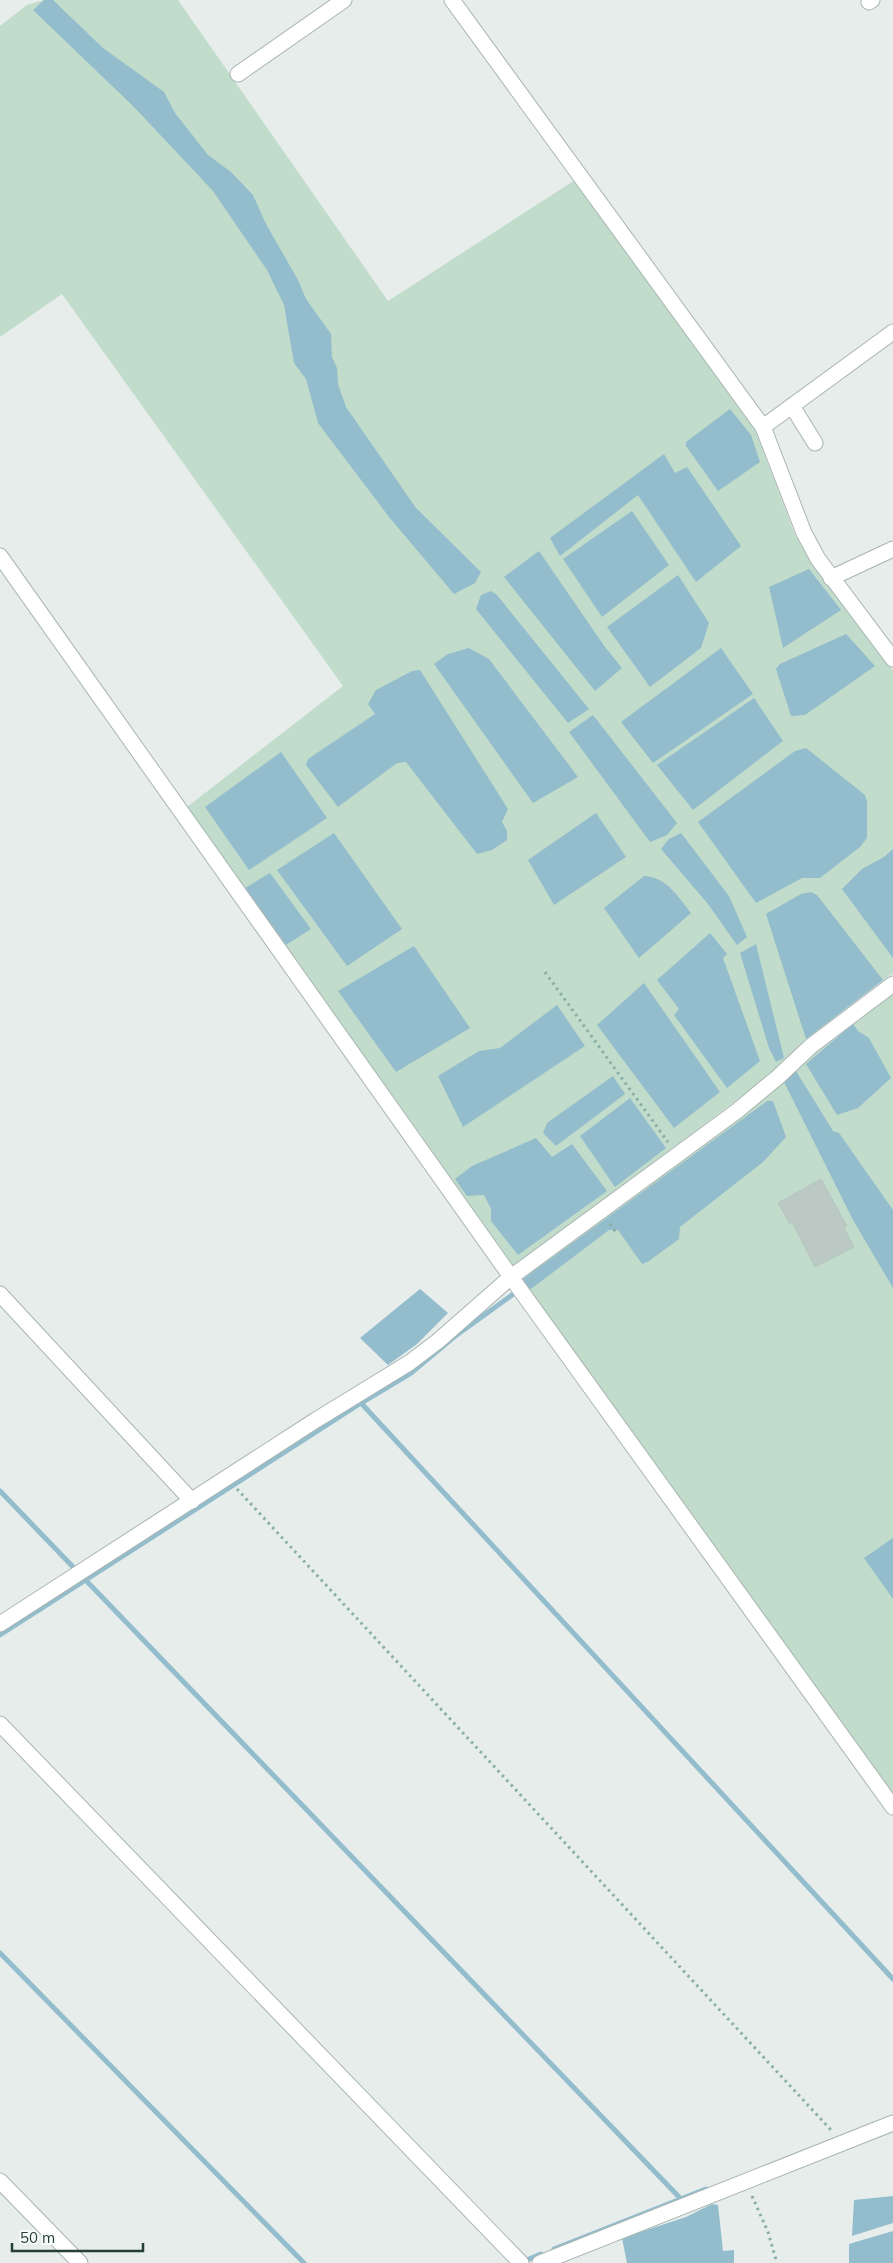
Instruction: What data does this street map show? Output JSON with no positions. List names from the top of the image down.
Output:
{
  "scale_bar": "50 m"
}
